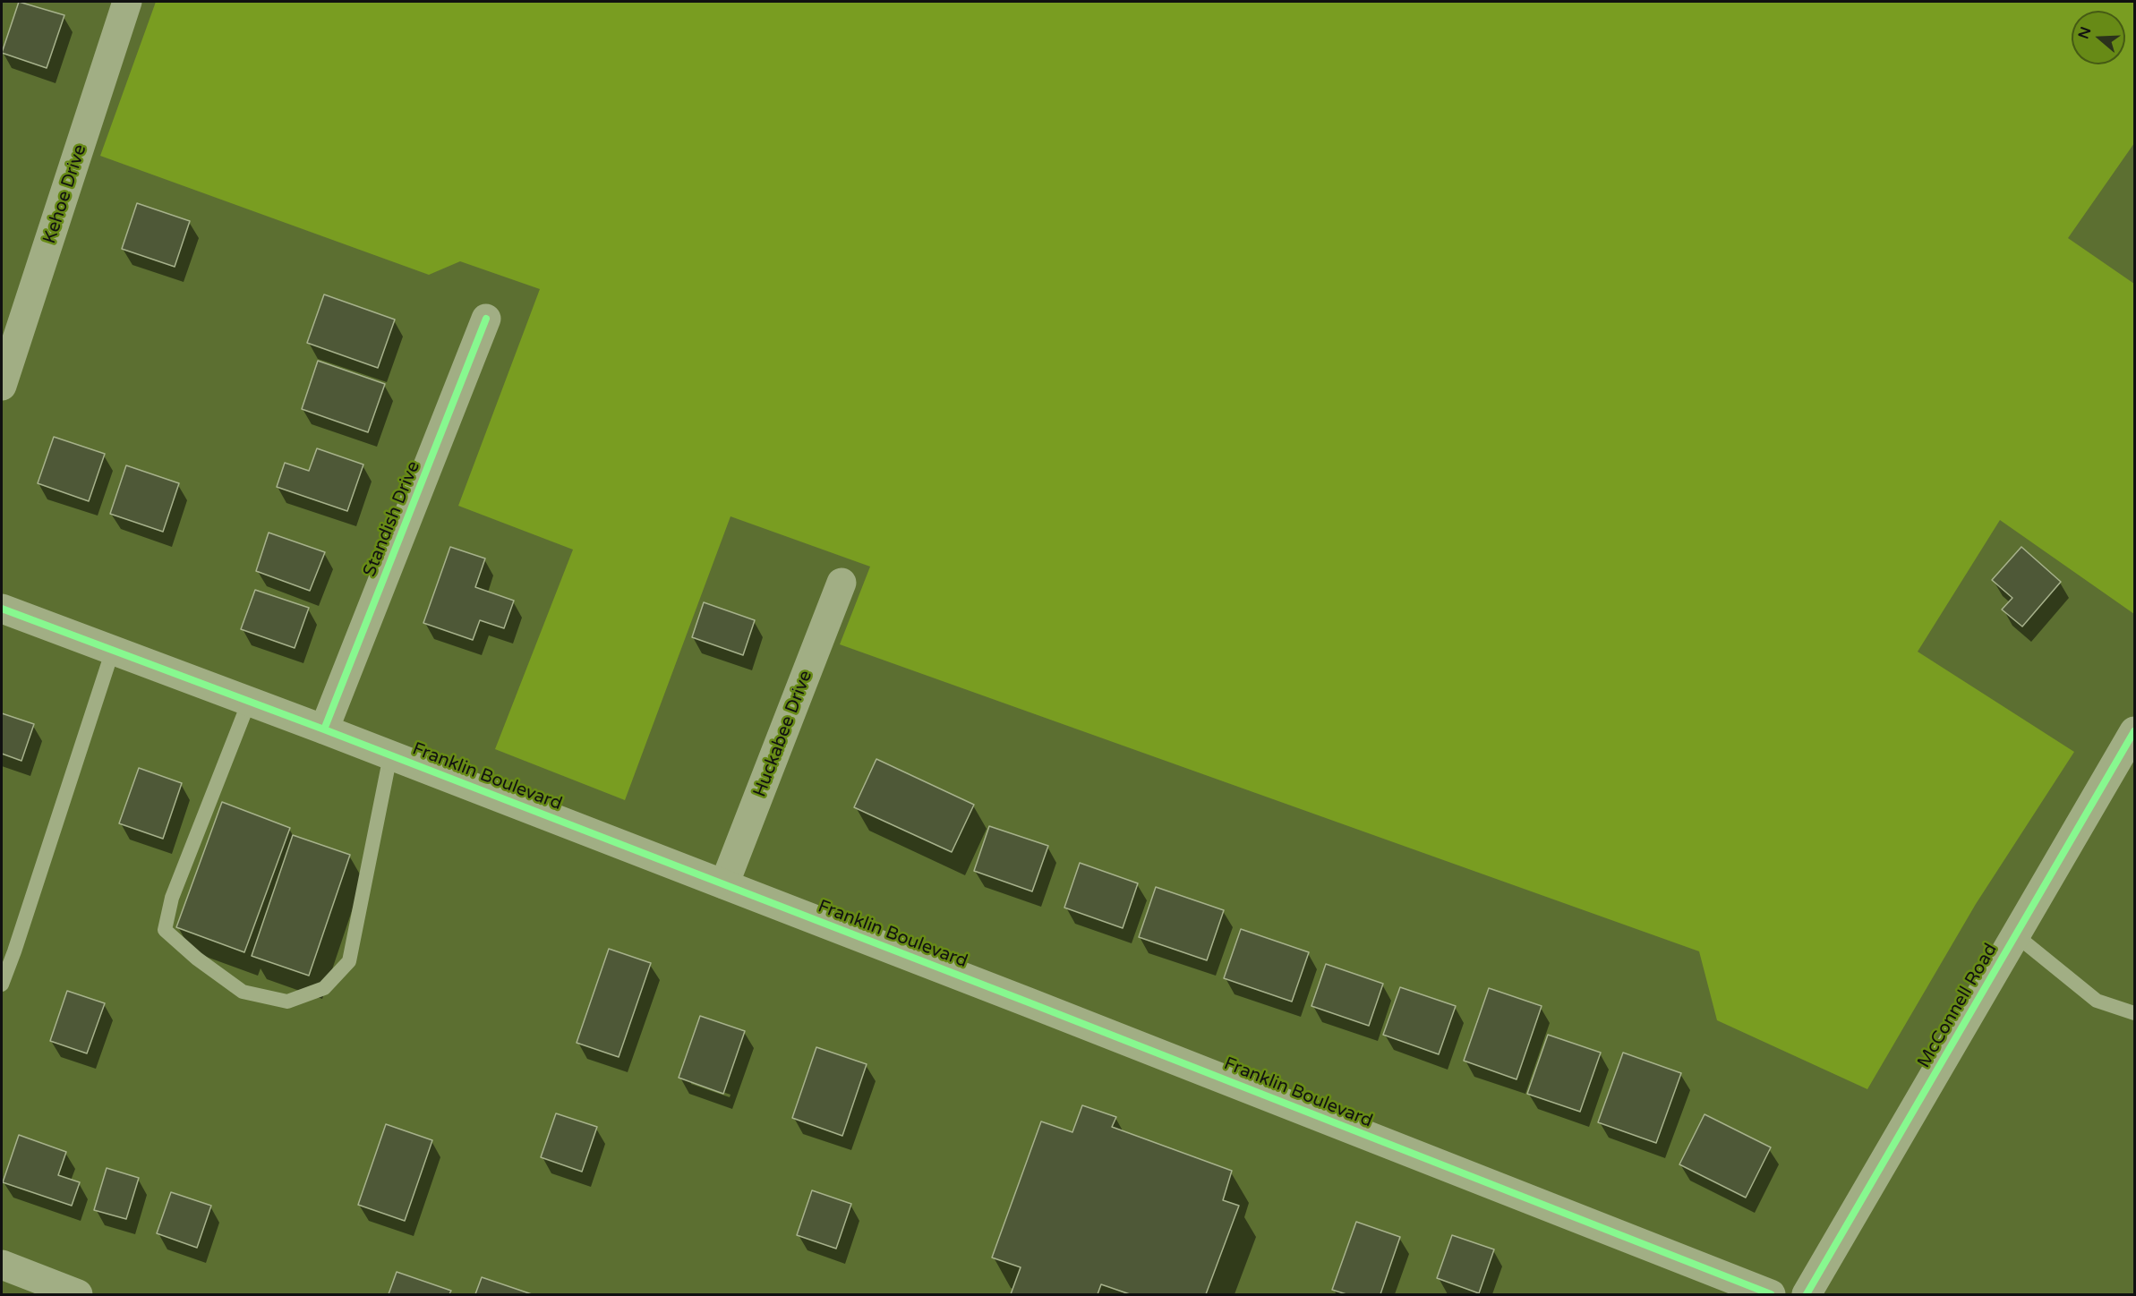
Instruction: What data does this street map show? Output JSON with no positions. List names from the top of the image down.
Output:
{
  "streets": {
    "street": [
      "Kehoe Drive",
      "Standish Drive",
      "Huckabee Drive",
      "Franklin Boulevard",
      "McConnell Road"
    ]
  },
  "crossings": [
    ["Standish Drive", "Franklin Boulevard"],
    ["Huckabee Drive", "Franklin Boulevard"]
  ],
  "north": "left"
}
